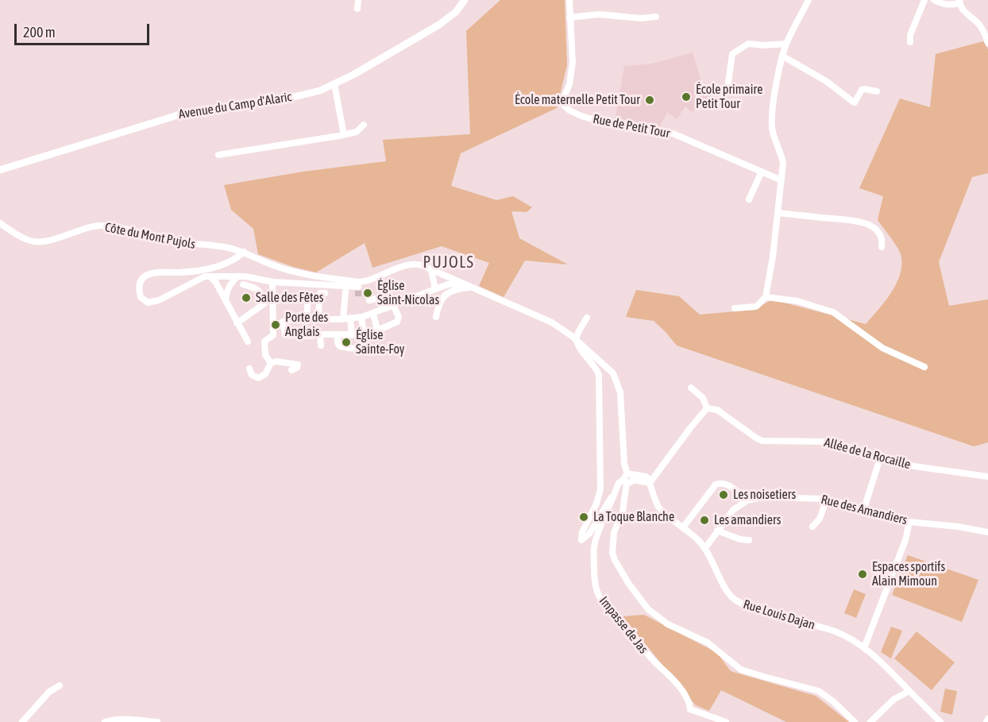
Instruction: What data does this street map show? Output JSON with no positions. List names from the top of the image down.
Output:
{
  "streets": {
    "main road": ["Avenue du Camp d'Alaric"],
    "street": [
      "Rue de Petit Tour",
      "Côte du Mont Pujols",
      "Allée de la Rocaille",
      "Rue des Amandiers",
      "Rue Louis Dajan",
      "Impasse de Jas"
    ]
  },
  "districts": ["PUJOLS"],
  "places": [
    "École primaire Petit Tour",
    "École maternelle Petit Tour",
    "Église Saint-Nicolas",
    "Salle des Fêtes",
    "Porte des Anglais",
    "Église Sainte-Foy",
    "Les noisetiers",
    "La Toque Blanche",
    "Les amandiers",
    "Espaces sportifs Alain Mimoun"
  ],
  "scale_bar": "200 m"
}
